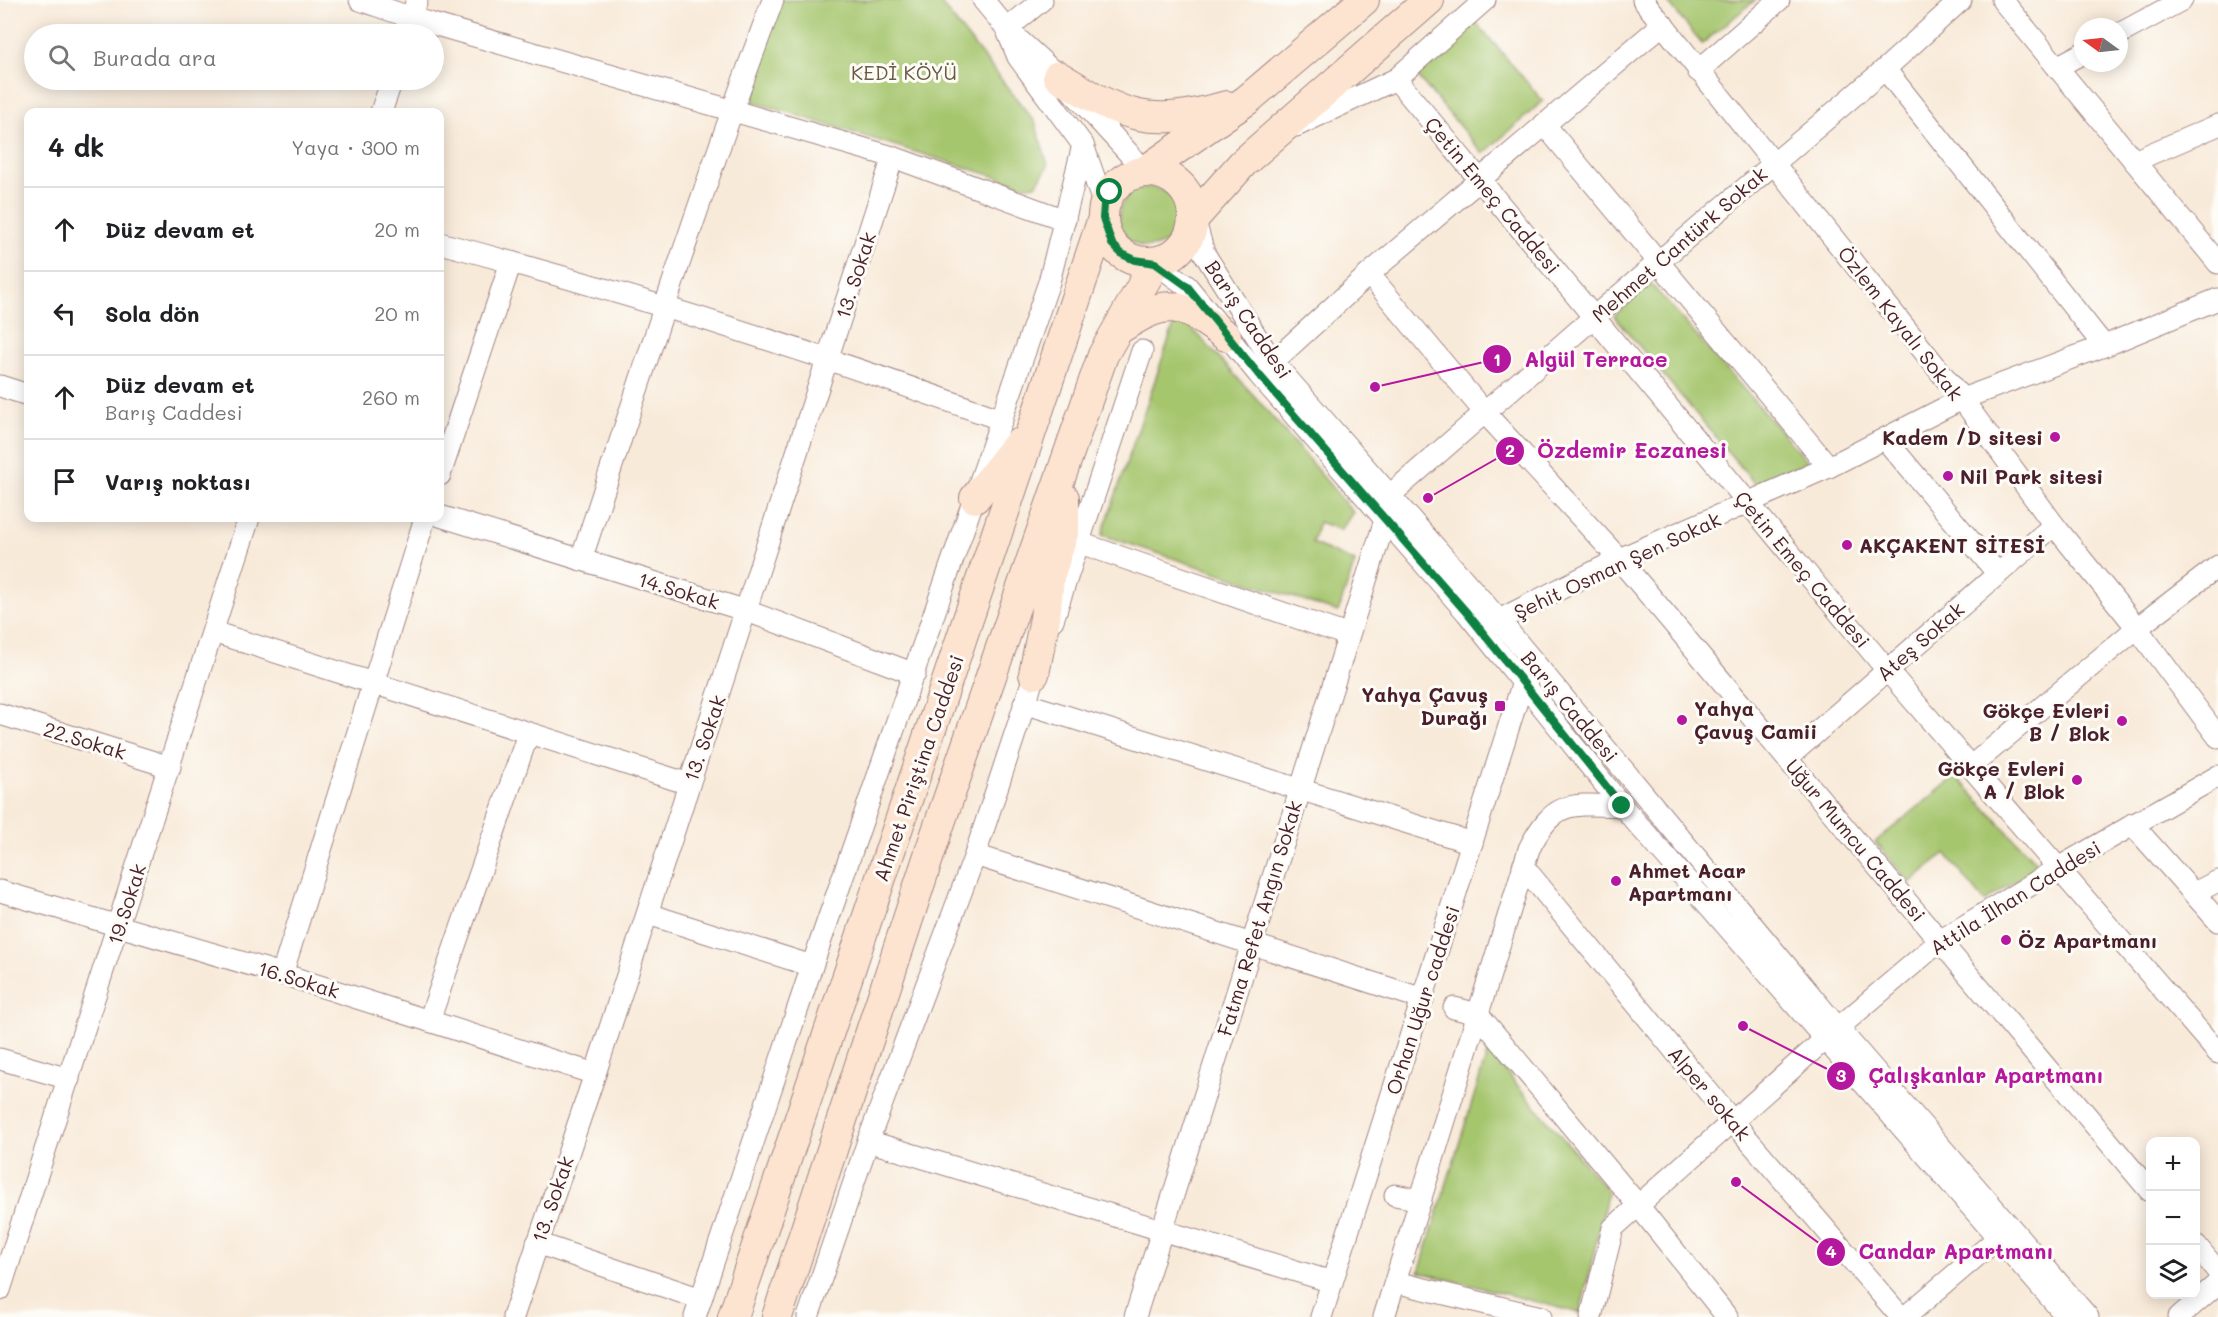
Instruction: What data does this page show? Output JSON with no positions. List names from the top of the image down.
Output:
{
  "streets": {
    "street": [
      "Çetin Emeç Caddesi",
      "Mehmet Cantürk Sokak",
      "13. Sokak",
      "Barış Caddesi",
      "Özlem Kayalı Sokak",
      "Şehit Osman Şen Sokak",
      "14.Sokak",
      "Ateş Sokak",
      "22.Sokak",
      "Ahmet Piriştina Caddesi",
      "Uğur Mumcu Caddesi",
      "Attila İlhan Caddesi",
      "19.Sokak",
      "Fatma Refet Angın Sokak",
      "16.Sokak",
      "Orhan Uğur caddesi",
      "Alper sokak"
    ]
  },
  "crossings": [
    ["Çetin Emeç Caddesi", "Mehmet Cantürk Sokak"],
    ["Çetin Emeç Caddesi", "Şehit Osman Şen Sokak"],
    ["Çetin Emeç Caddesi", "Ateş Sokak"],
    ["Çetin Emeç Caddesi", "Attila İlhan Caddesi"],
    ["Mehmet Cantürk Sokak", "Barış Caddesi"],
    ["Mehmet Cantürk Sokak", "Özlem Kayalı Sokak"],
    ["Mehmet Cantürk Sokak", "Uğur Mumcu Caddesi"],
    ["13. Sokak", "14.Sokak"],
    ["13. Sokak", "16.Sokak"],
    ["Barış Caddesi", "Şehit Osman Şen Sokak"],
    ["Barış Caddesi", "Ahmet Piriştina Caddesi"],
    ["Barış Caddesi", "Attila İlhan Caddesi"],
    ["Barış Caddesi", "Fatma Refet Angın Sokak"],
    ["Barış Caddesi", "Orhan Uğur caddesi"],
    ["Özlem Kayalı Sokak", "Şehit Osman Şen Sokak"],
    ["Özlem Kayalı Sokak", "Ateş Sokak"],
    ["Şehit Osman Şen Sokak", "Uğur Mumcu Caddesi"],
    ["Ateş Sokak", "Uğur Mumcu Caddesi"],
    ["22.Sokak", "19.Sokak"],
    ["Uğur Mumcu Caddesi", "Attila İlhan Caddesi"],
    ["Attila İlhan Caddesi", "Alper sokak"],
    ["19.Sokak", "16.Sokak"]
  ],
  "parks": ["KEDİ KÖYÜ"],
  "places": {
    "other": [
      "Algül Terrace",
      "Kadem /D sitesi",
      "Nil Park sitesi",
      "Özdemir Eczanesi",
      "AKÇAKENT SİTESİ",
      "Yahya Çavuş Camii",
      "Gökçe Evleri B / Blok",
      "Gökçe Evleri A / Blok",
      "Ahmet Acar Apartmanı",
      "Öz Apartmanı",
      "Çalışkanlar Apartmanı",
      "Candar Apartmanı"
    ],
    "transit": ["Yahya Çavuş Durağı"]
  },
  "north": "left",
  "page": {
    "search": "Burada ara",
    "heading": ["4 dk", "Yaya · 300 m"],
    "list": [
      ["Düz devam et", "20 m"],
      ["Sola dön", "20 m"],
      ["Düz devam et", "Barış Caddesi", "260 m"],
      "Varış noktası"
    ],
    "map_buttons": ["+", "−"]
  }
}
